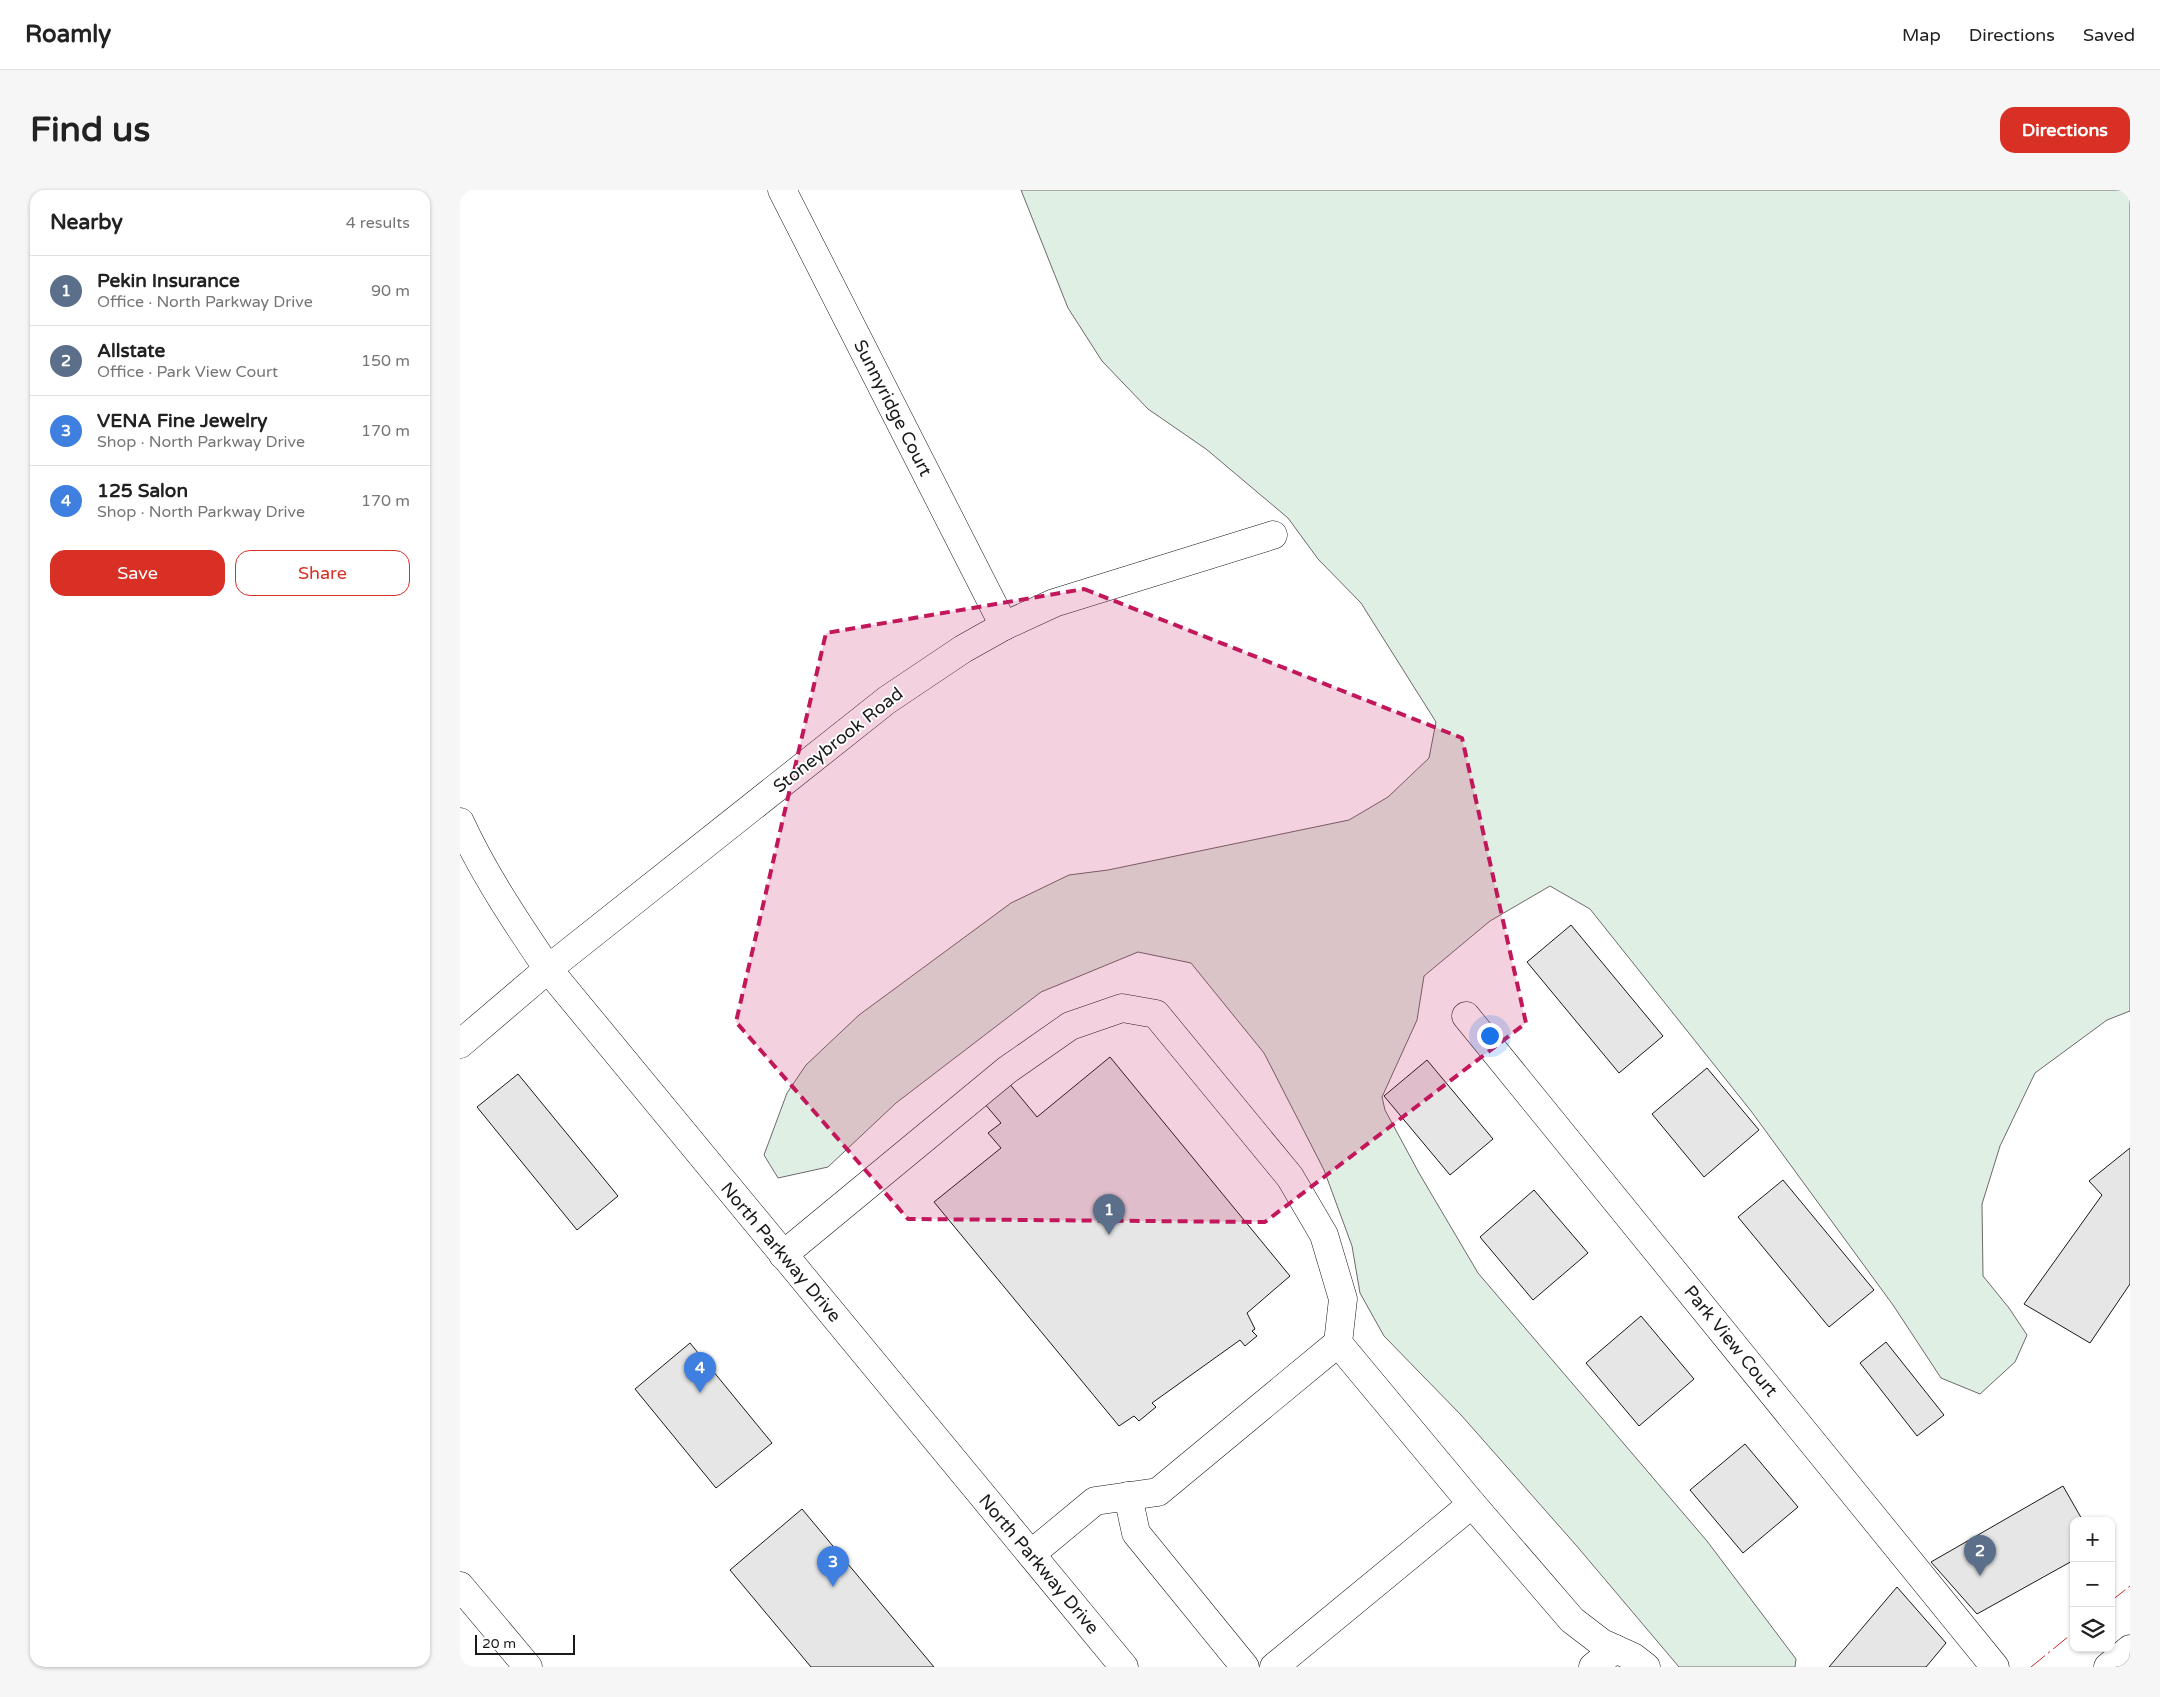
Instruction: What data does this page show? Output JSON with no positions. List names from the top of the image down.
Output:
{
  "streets": {
    "street": [
      "Sunnyridge Court",
      "Stoneybrook Road",
      "North Parkway Drive",
      "Park View Court"
    ]
  },
  "crossings": [
    ["Sunnyridge Court", "Stoneybrook Road"],
    ["Stoneybrook Road", "North Parkway Drive"]
  ],
  "scale_bar": "20 m",
  "page": {
    "header": "Roamly",
    "nav": ["Map", "Directions", "Saved"],
    "buttons": [
      "Directions",
      ["Save", "Share"]
    ],
    "title": "Find us",
    "heading": ["Nearby", "4 results"],
    "list": [
      {
        "mark": "1",
        "name": "Pekin Insurance",
        "note": "Office · North Parkway Drive",
        "value": "90 m"
      },
      {
        "mark": "2",
        "name": "Allstate",
        "note": "Office · Park View Court",
        "value": "150 m"
      },
      {
        "mark": "3",
        "name": "VENA Fine Jewelry",
        "note": "Shop · North Parkway Drive",
        "value": "170 m"
      },
      {
        "mark": "4",
        "name": "125 Salon",
        "note": "Shop · North Parkway Drive",
        "value": "170 m"
      }
    ],
    "pins": [
      "1",
      "4",
      "2",
      "3"
    ],
    "map_buttons": ["+", "−"],
    "scale": "20 m"
  }
}
